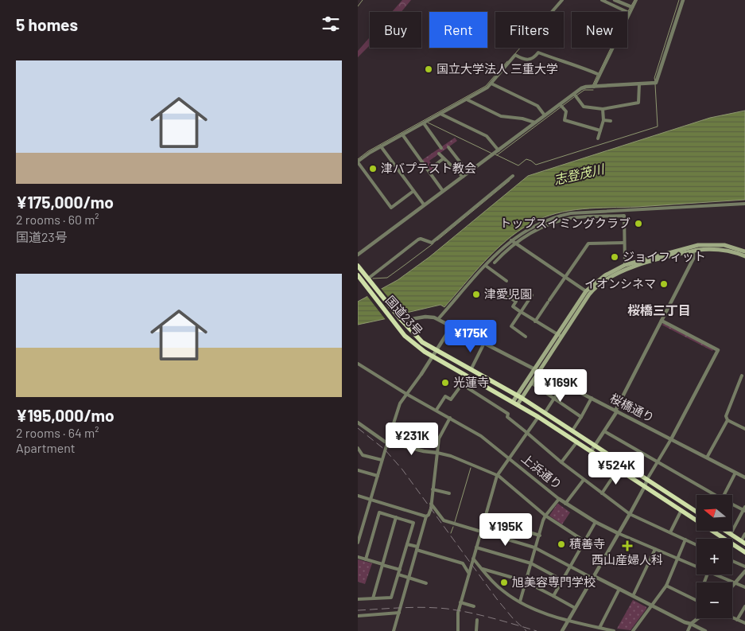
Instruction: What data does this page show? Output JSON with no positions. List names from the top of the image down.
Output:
{
  "streets": {
    "highway": ["国道23号"],
    "street": ["桜橋通り", "上浜通り"]
  },
  "crossings": [
    ["国道23号", "桜橋通り"]
  ],
  "districts": ["桜橋三丁目"],
  "water": ["志登茂川"],
  "places": {
    "other": [
      "国立大学法人 三重大学",
      "津バプテスト教会",
      "トップスイミングクラブ",
      "ジョイフィット",
      "イオンシネマ",
      "津愛児園",
      "光蓮寺",
      "積善寺",
      "旭美容専門学校"
    ],
    "health": ["西山産婦人科"]
  },
  "north": "left",
  "page": {
    "heading": "5 homes",
    "chip": [
      "Buy",
      "Rent",
      "Filters",
      "New"
    ],
    "list": [
      {
        "name": "¥175,000/mo",
        "note": "2 rooms · 60 m² · 国道23号"
      },
      {
        "name": "¥195,000/mo",
        "note": "2 rooms · 64 m² · Apartment"
      }
    ],
    "price": [
      "¥175K",
      "¥169K",
      "¥231K",
      "¥524K",
      "¥195K"
    ],
    "map_buttons": ["+", "−"]
  }
}
